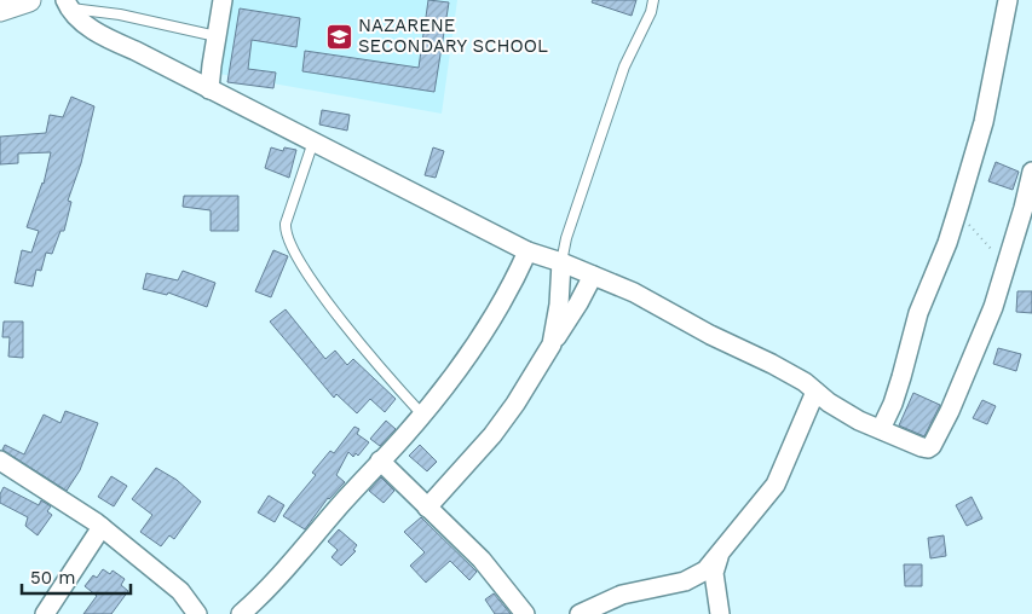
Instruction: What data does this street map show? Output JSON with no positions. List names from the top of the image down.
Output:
{
  "places": {
    "school or university": ["NAZARENE SECONDARY SCHOOL"]
  },
  "scale_bar": "50 m"
}
